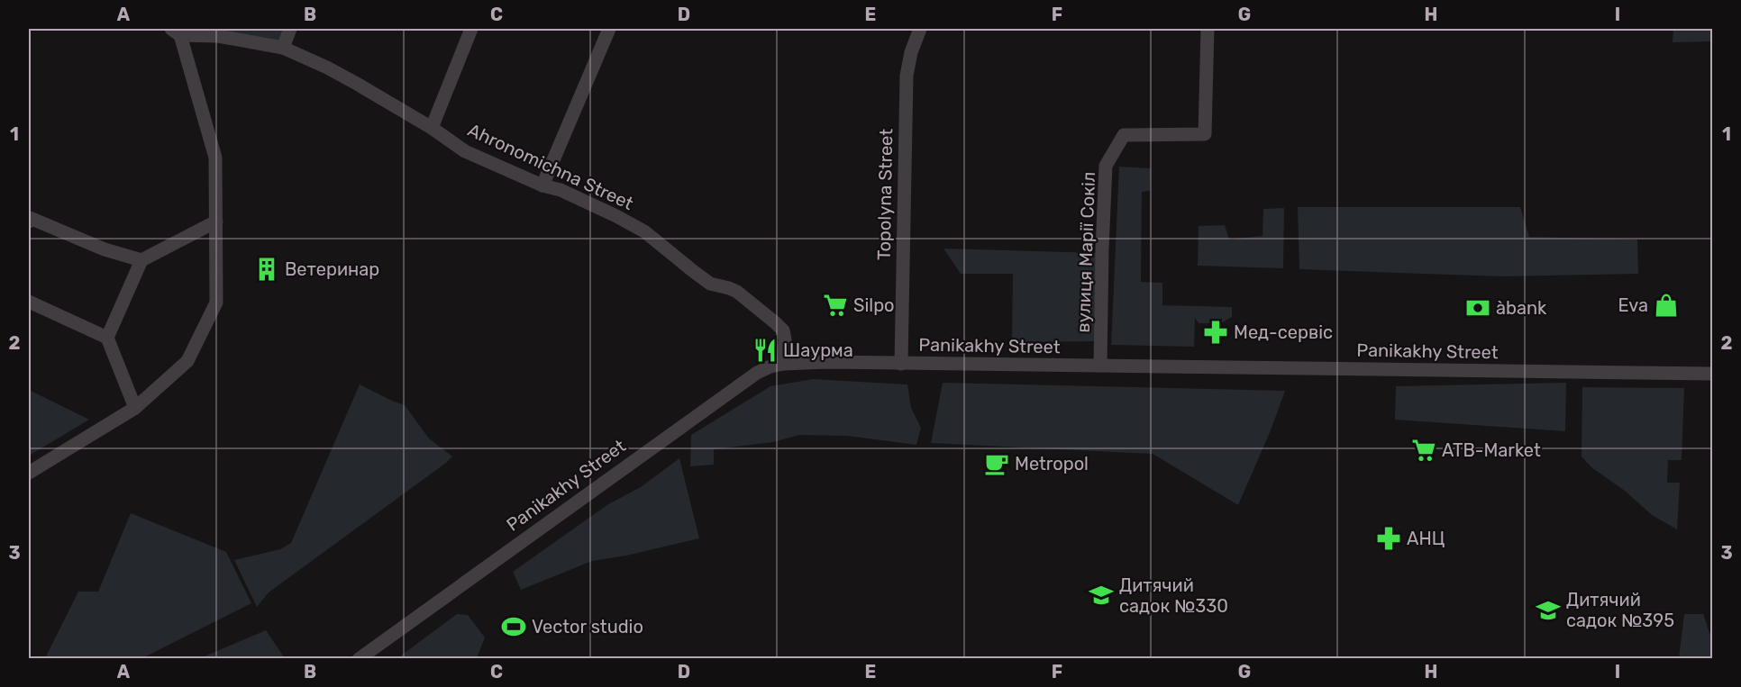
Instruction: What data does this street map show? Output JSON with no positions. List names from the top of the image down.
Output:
{
  "streets": {
    "street": [
      "Ahronomichna Street",
      "Topolyna Street",
      "вулиця Марії Сокіл",
      "Panikakhy Street"
    ]
  },
  "crossings": [
    ["Ahronomichna Street", "Panikakhy Street"],
    ["Topolyna Street", "Panikakhy Street"],
    ["вулиця Марії Сокіл", "Panikakhy Street"]
  ],
  "places": {
    "building": ["Ветеринар"],
    "supermarket": ["Silpo", "ATB-Market"],
    "shop": ["Eva"],
    "bank": ["àbank"],
    "pharmacy": ["Мед-сервіс", "АНЦ"],
    "restaurant": ["Шаурма"],
    "cafe": ["Metropol"],
    "school or university": ["Дитячий садок №330", "Дитячий садок №395"],
    "sports": ["Vector studio"]
  },
  "grid": {
    "columns": [
      "A",
      "B",
      "C",
      "D",
      "E",
      "F",
      "G",
      "H",
      "I"
    ],
    "rows": ["1", "2", "3"]
  }
}
